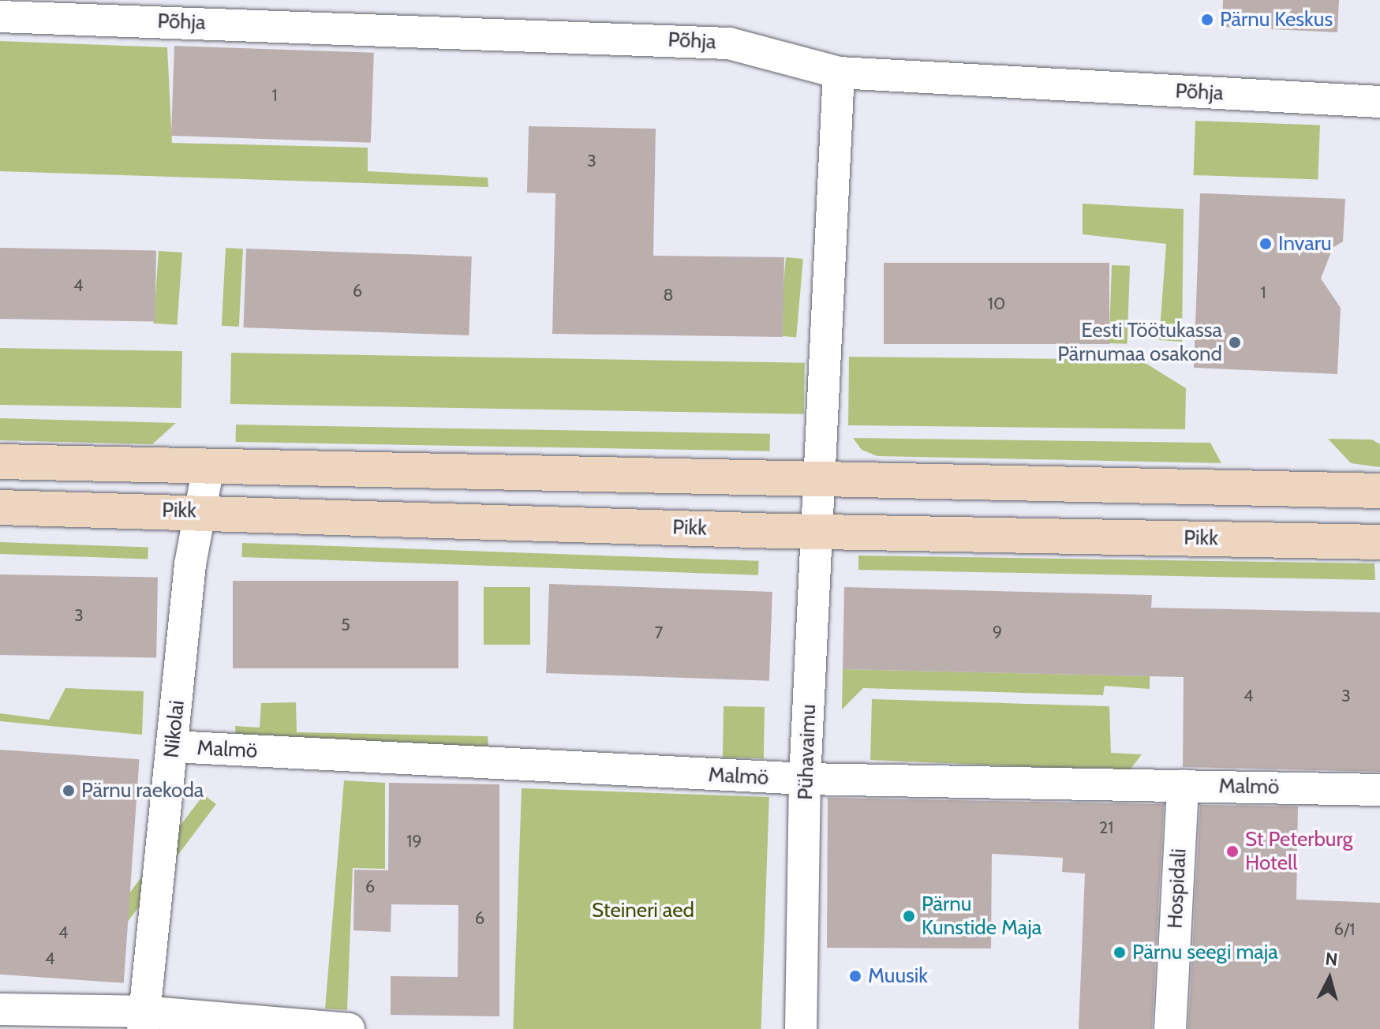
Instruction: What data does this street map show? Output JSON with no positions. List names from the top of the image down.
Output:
{
  "streets": {
    "main road": ["Pikk"],
    "street": [
      "Põhja",
      "Nikolai",
      "Malmö",
      "Pühavaimu",
      "Hospidali"
    ]
  },
  "crossings": [
    ["Põhja", "Pühavaimu"],
    ["Pikk", "Nikolai"],
    ["Pikk", "Pühavaimu"],
    ["Nikolai", "Malmö"],
    ["Malmö", "Pühavaimu"],
    ["Malmö", "Hospidali"]
  ],
  "parks": ["Steineri aed"],
  "places": [
    "Pärnu Keskus",
    "Invaru",
    "Eesti Töötukassa Pärnumaa osakond",
    "Pärnu raekoda",
    "St Peterburg Hotell",
    "Pärnu Kunstide Maja",
    "Pärnu seegi maja",
    "Muusik"
  ],
  "house_numbers": [
    "1",
    "3",
    "4",
    "6",
    "1",
    "8",
    "10",
    "3",
    "5",
    "9",
    "7",
    "4",
    "3",
    "21",
    "19",
    "6",
    "6",
    "6/1",
    "4",
    "4"
  ],
  "north": "top"
}
